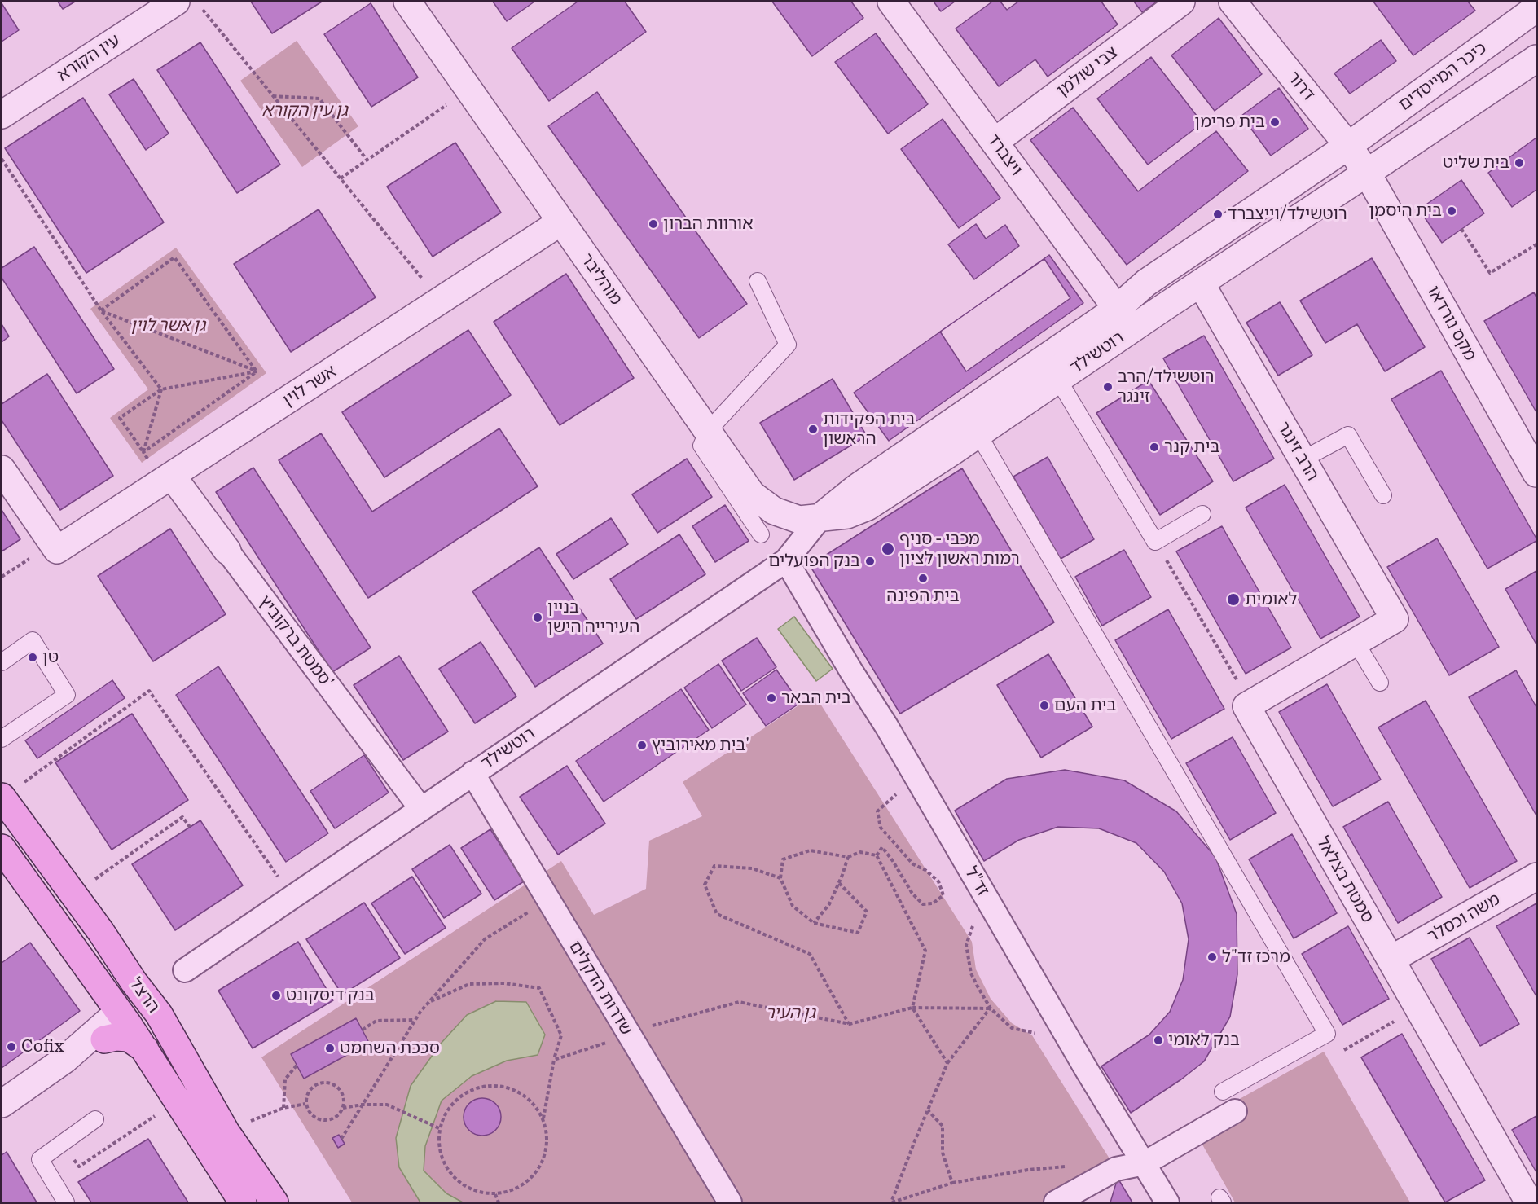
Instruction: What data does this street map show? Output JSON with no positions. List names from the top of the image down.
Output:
{
  "streets": {
    "main road": ["הרצל"],
    "street": [
      "עין הקורא",
      "צבי שולמן",
      "כיכר המייסדים",
      "דרור",
      "ויצברד",
      "מוהליבר",
      "מקס נורדאו",
      "רוטשילד",
      "אשר לוין",
      "הרב זינגר",
      "סמטת ברקוביץ'",
      "סמטת בצלאל",
      "זד\"ל",
      "משה וכסלר",
      "שדרות הדקלים"
    ]
  },
  "crossings": [
    ["צבי שולמן", "ויצברד"],
    ["כיכר המייסדים", "דרור"],
    ["כיכר המייסדים", "מקס נורדאו"],
    ["כיכר המייסדים", "רוטשילד"],
    ["דרור", "מקס נורדאו"],
    ["דרור", "רוטשילד"],
    ["ויצברד", "רוטשילד"],
    ["מוהליבר", "רוטשילד"],
    ["מוהליבר", "אשר לוין"],
    ["מקס נורדאו", "רוטשילד"],
    ["רוטשילד", "הרב זינגר"],
    ["רוטשילד", "סמטת ברקוביץ'"],
    ["רוטשילד", "זד\"ל"],
    ["רוטשילד", "שדרות הדקלים"],
    ["אשר לוין", "סמטת ברקוביץ'"],
    ["הרב זינגר", "סמטת בצלאל"],
    ["סמטת בצלאל", "משה וכסלר"]
  ],
  "parks": ["גן עין הקורא", "גן אשר לוין", "גן העיר"],
  "places": [
    "בית פרימן",
    "בית שליט",
    "בית היסמן",
    "רוטשילד/וייצברד",
    "אורוות הברון",
    "רוטשילד/הרב זינגר",
    "בית הפקידות הראשון",
    "בית קנר",
    "מכבי - סניף רמות ראשון לציון",
    "בנק הפועלים",
    "בית הפינה",
    "לאומית",
    "בניין העירייה הישן",
    "טן",
    "בית הבאר",
    "בית העם",
    "בית מאירוביץ'",
    "מרכז זד\"ל",
    "בנק דיסקונט",
    "בנק לאומי",
    "Cofix",
    "סככת השחמט"
  ]
}
